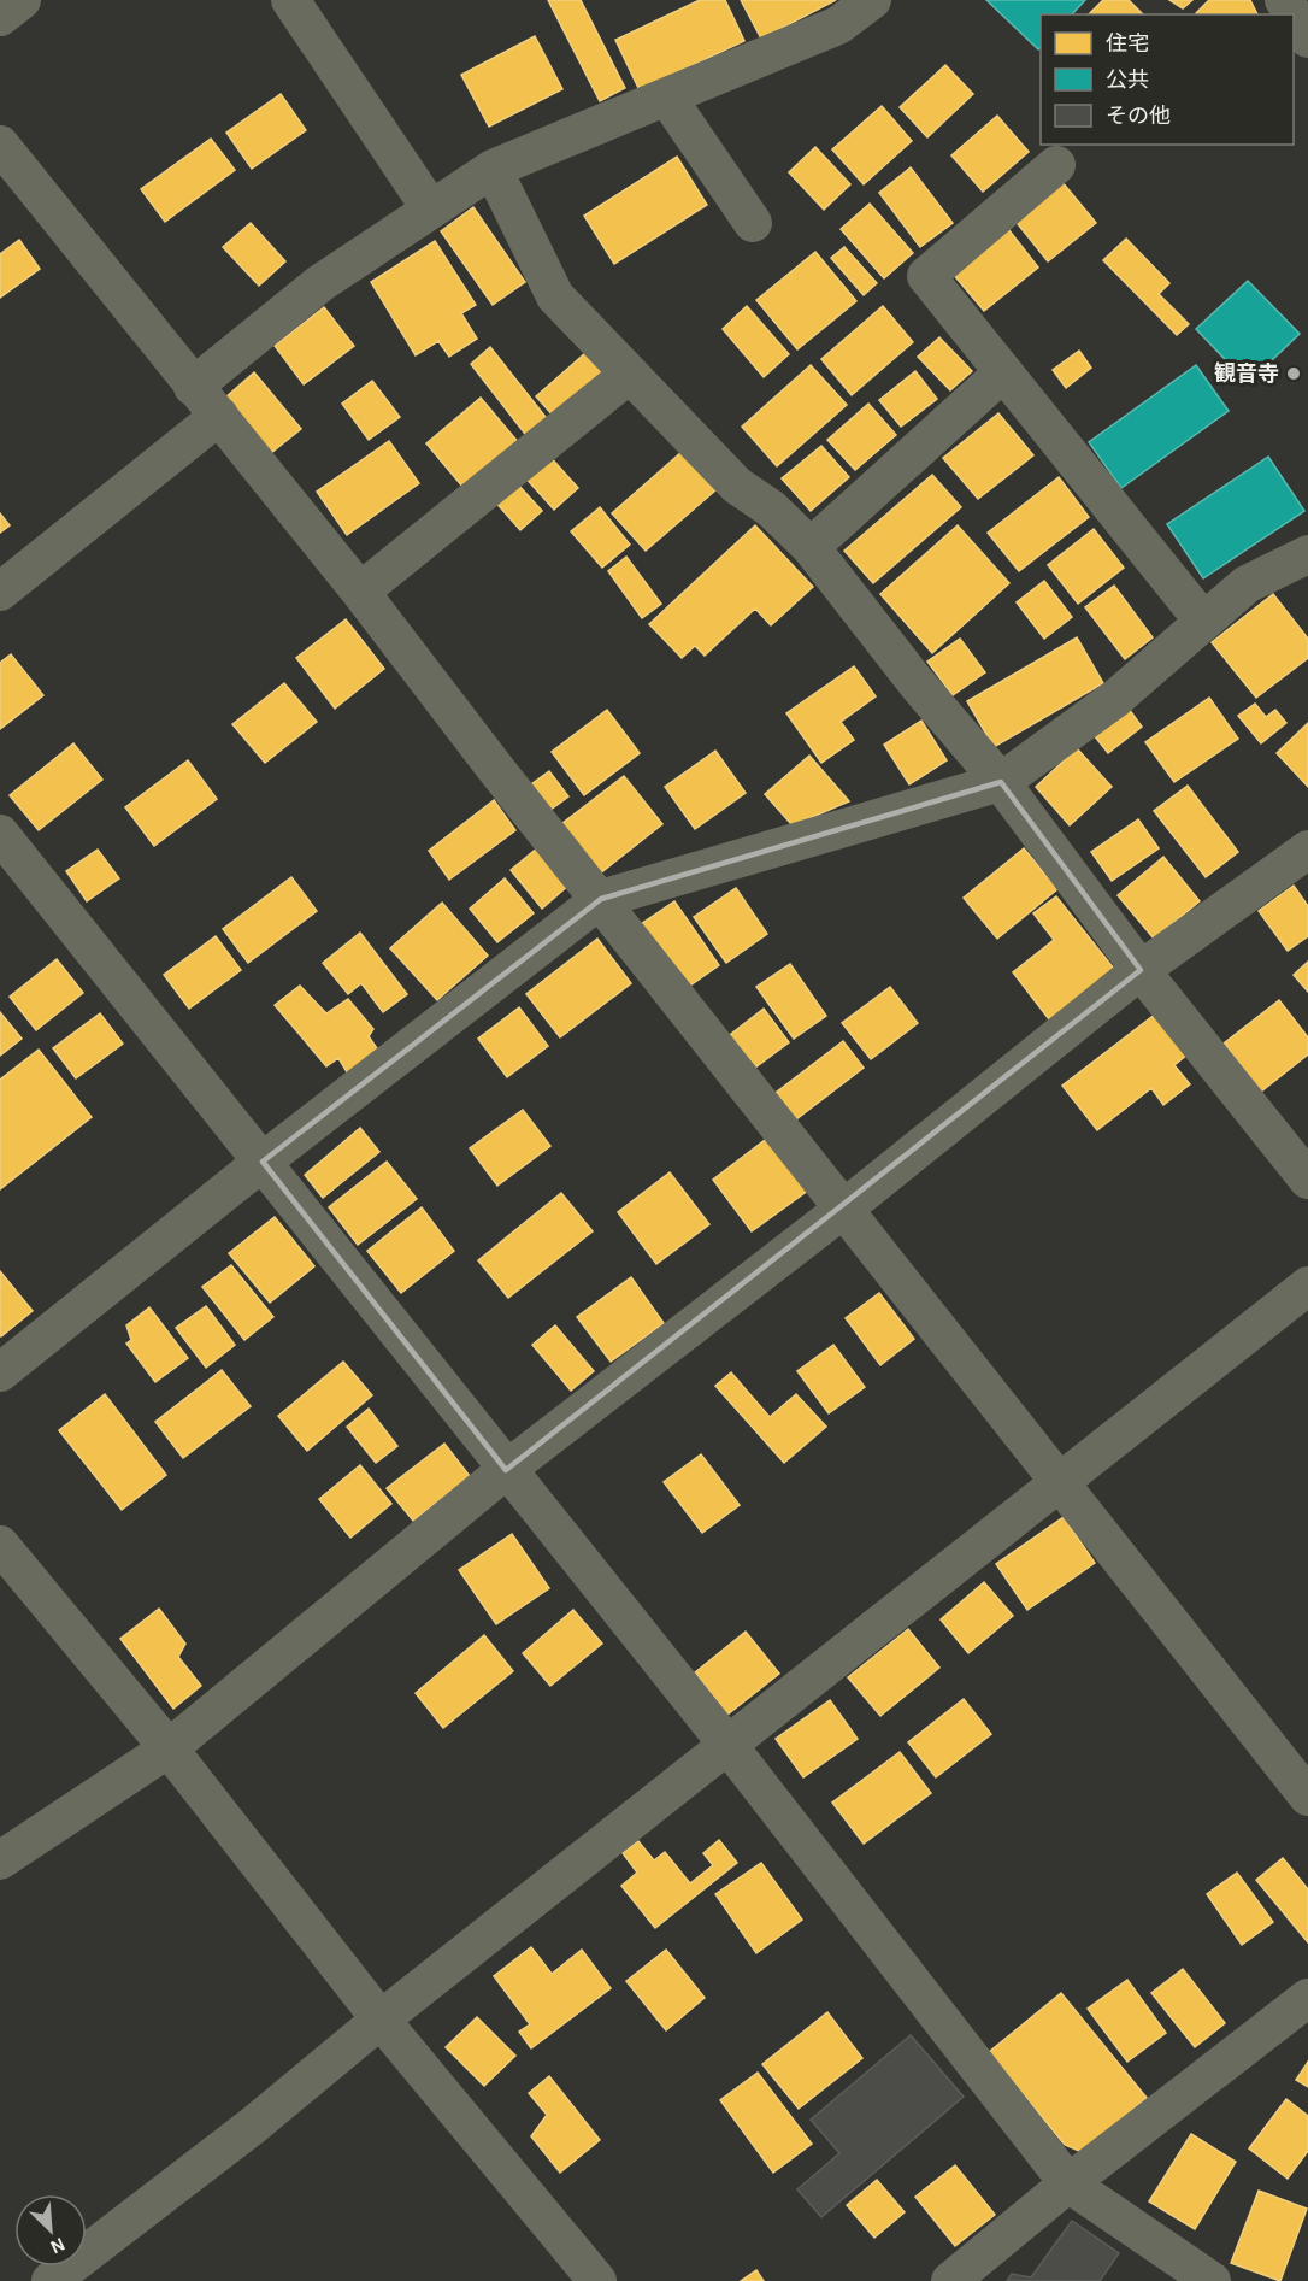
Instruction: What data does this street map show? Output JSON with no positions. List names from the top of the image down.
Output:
{
  "places": ["観音寺"],
  "legend": ["住宅", "公共", "その他"],
  "north": "bottom right"
}
